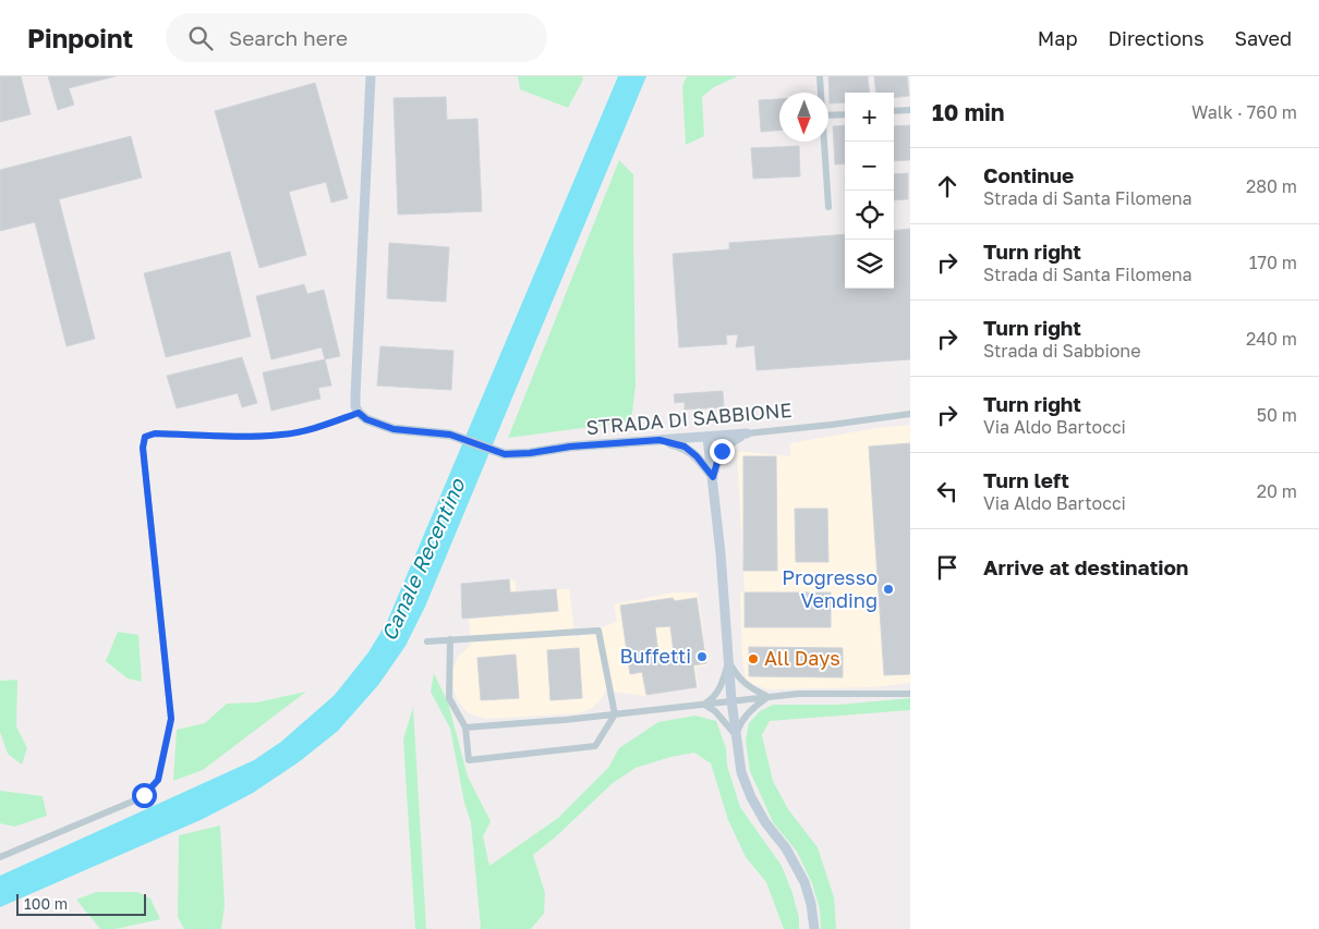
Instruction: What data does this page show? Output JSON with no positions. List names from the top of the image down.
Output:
{
  "streets": {
    "main road": ["STRADA DI SABBIONE"]
  },
  "water": ["Canale Recentino"],
  "places": ["Progresso Vending", "Buffetti", "All Days"],
  "scale_bar": "100 m",
  "north": "bottom",
  "page": {
    "header": "Pinpoint",
    "search": "Search here",
    "nav": ["Map", "Directions", "Saved"],
    "heading": ["10 min", "Walk · 760 m"],
    "map_buttons": ["+", "−"],
    "list": [
      ["Continue", "Strada di Santa Filomena", "280 m"],
      ["Turn right", "Strada di Santa Filomena", "170 m"],
      ["Turn right", "Strada di Sabbione", "240 m"],
      ["Turn right", "Via Aldo Bartocci", "50 m"],
      ["Turn left", "Via Aldo Bartocci", "20 m"],
      "Arrive at destination"
    ],
    "scale": "100 m"
  }
}
